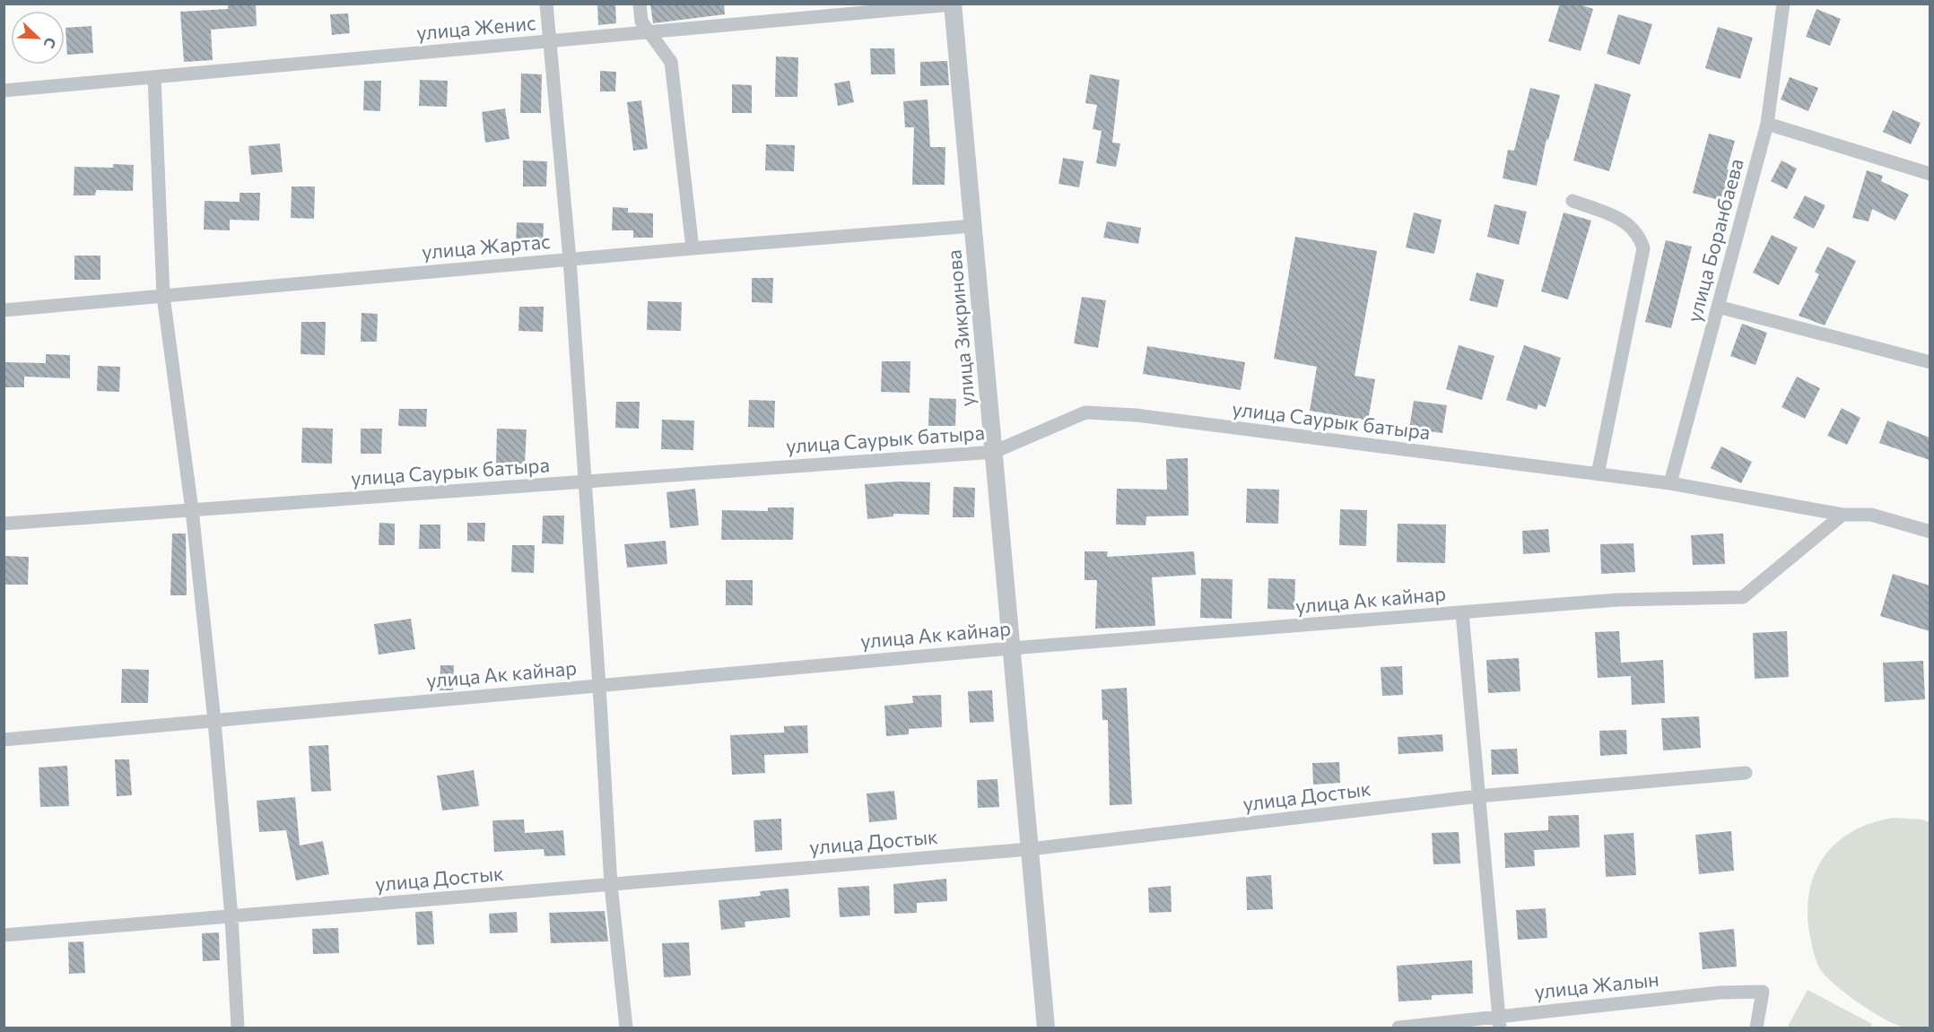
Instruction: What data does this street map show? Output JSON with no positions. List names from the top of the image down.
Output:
{
  "streets": {
    "street": [
      "улица Женис",
      "улица Боранбаева",
      "улица Жартас",
      "улица Зикринова",
      "улица Саурык батыра",
      "улица Ак кайнар",
      "улица Достык",
      "улица Жалын"
    ]
  },
  "crossings": [
    ["улица Женис", "улица Зикринова"],
    ["улица Боранбаева", "улица Саурык батыра"],
    ["улица Жартас", "улица Зикринова"],
    ["улица Зикринова", "улица Саурык батыра"],
    ["улица Зикринова", "улица Ак кайнар"],
    ["улица Зикринова", "улица Достык"],
    ["улица Саурык батыра", "улица Ак кайнар"]
  ],
  "north": "bottom right"
}
